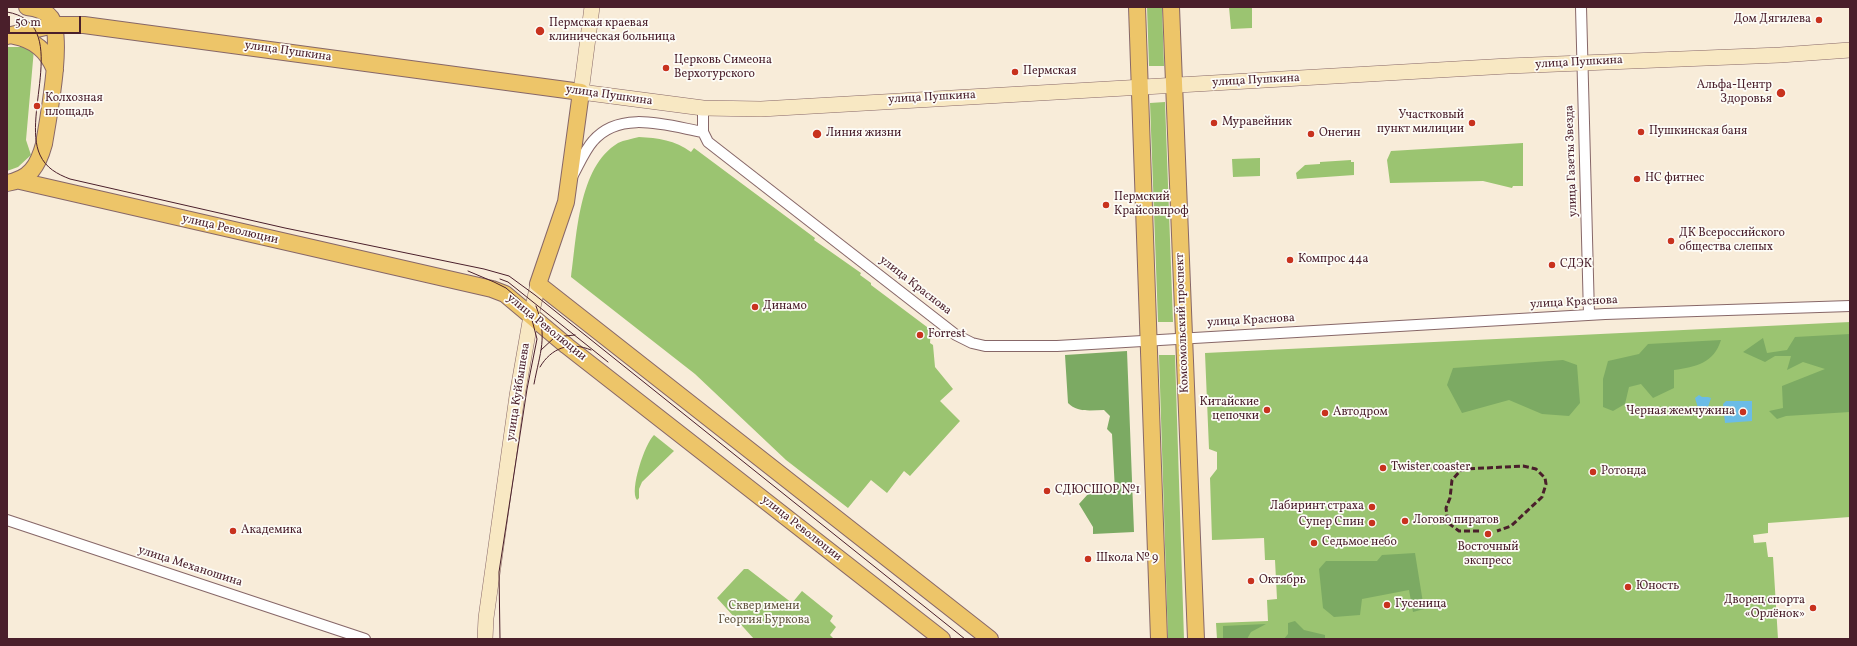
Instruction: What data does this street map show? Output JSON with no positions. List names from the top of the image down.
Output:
{
  "streets": {
    "main road": [
      "улица Пушкина",
      "улица Революции",
      "Комсомольский проспект",
      "улица Куйбышева"
    ],
    "street": ["улица Газеты Звезда", "улица Краснова", "улица Механошина"]
  },
  "crossings": [
    ["улица Пушкина", "улица Газеты Звезда"],
    ["улица Пушкина", "Комсомольский проспект"],
    ["улица Пушкина", "улица Куйбышева"],
    ["улица Газеты Звезда", "улица Краснова"],
    ["улица Революции", "улица Куйбышева"],
    ["улица Краснова", "Комсомольский проспект"]
  ],
  "parks": ["Сквер имени Георгия Буркова"],
  "places": [
    "Дом Дягилева",
    "Пермская краевая клиническая больница",
    "Церковь Симеона Верхотурского",
    "Пермская",
    "Альфа-Центр Здоровья",
    "Колхозная площадь",
    "Муравейник",
    "Участковый пункт милиции",
    "Пушкинская баня",
    "Линия жизни",
    "Онегин",
    "НС фитнес",
    "Пермский Крайсовпроф",
    "ДК Всероссийского общества слепых",
    "Компрос 44а",
    "СДЭК",
    "Динамо",
    "Forrest",
    "Китайские цепочки",
    "Черная жемчужина",
    "Автодром",
    "Twister coaster",
    "Ротонда",
    "СДЮСШОР №1",
    "Лабиринт cтраха",
    "Логово пиратов",
    "Супер Спин",
    "Академика",
    "Восточный экспресс",
    "Седьмое небо",
    "Школа № 9",
    "Октябрь",
    "Юность",
    "Гусеница",
    "Дворец спорта «Орлёнок»"
  ],
  "scale_bar": "50 m"
}
